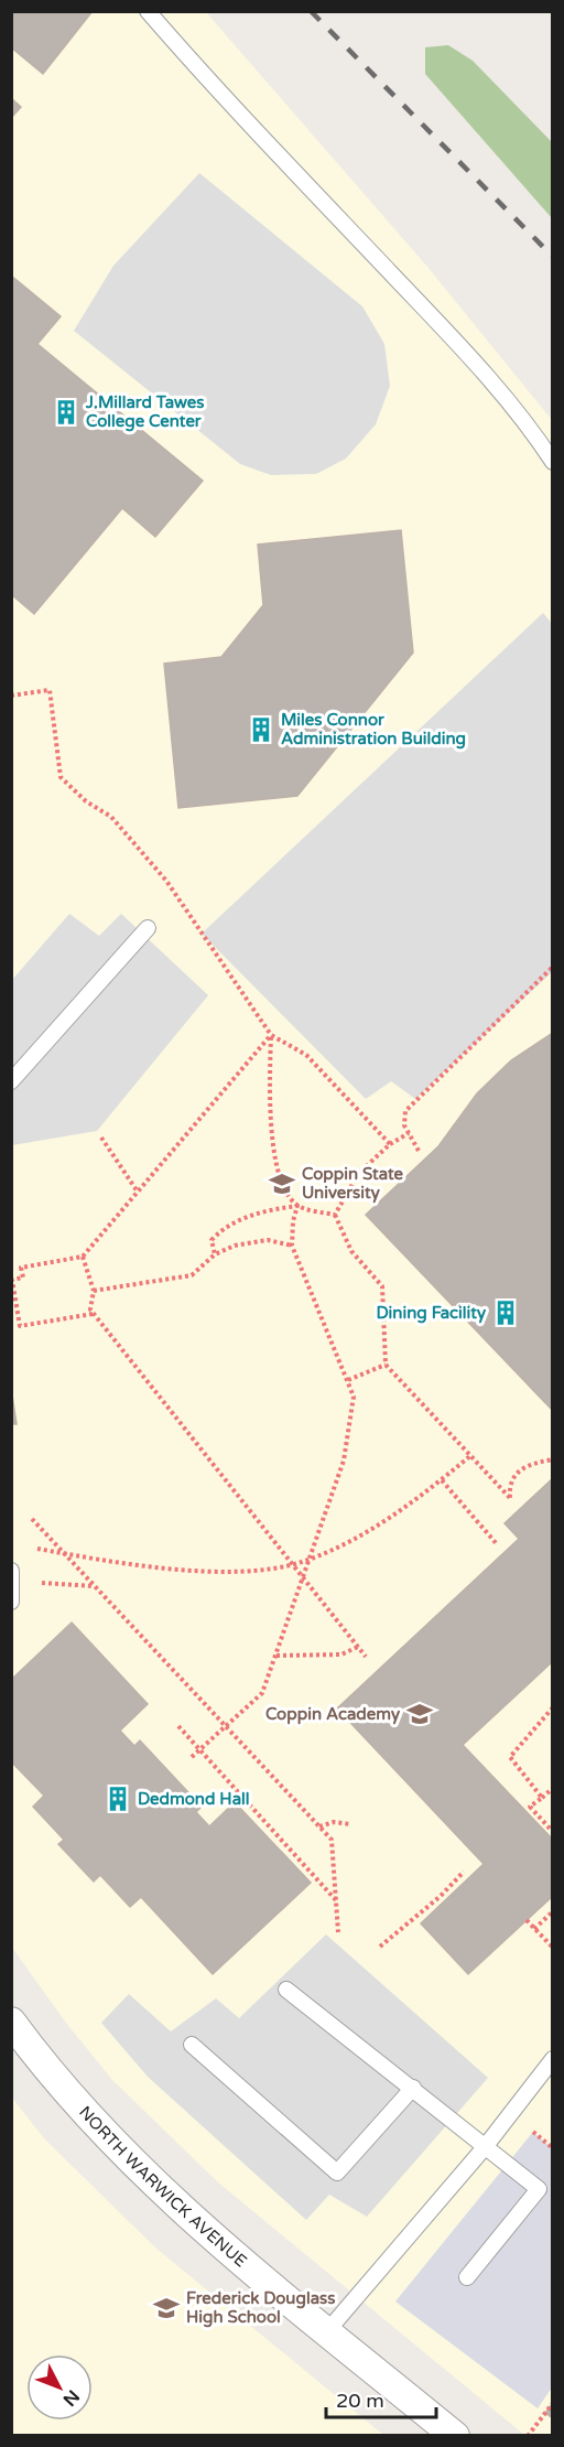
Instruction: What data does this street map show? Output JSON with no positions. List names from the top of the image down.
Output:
{
  "streets": {
    "street": ["NORTH WARWICK AVENUE"]
  },
  "places": {
    "building": [
      "J.Millard Tawes College Center",
      "Miles Connor Administration Building",
      "Dining Facility",
      "Dedmond Hall"
    ],
    "school or university": ["Coppin State University", "Coppin Academy", "Frederick Douglass High School"]
  },
  "scale_bar": "20 m",
  "north": "bottom right"
}
